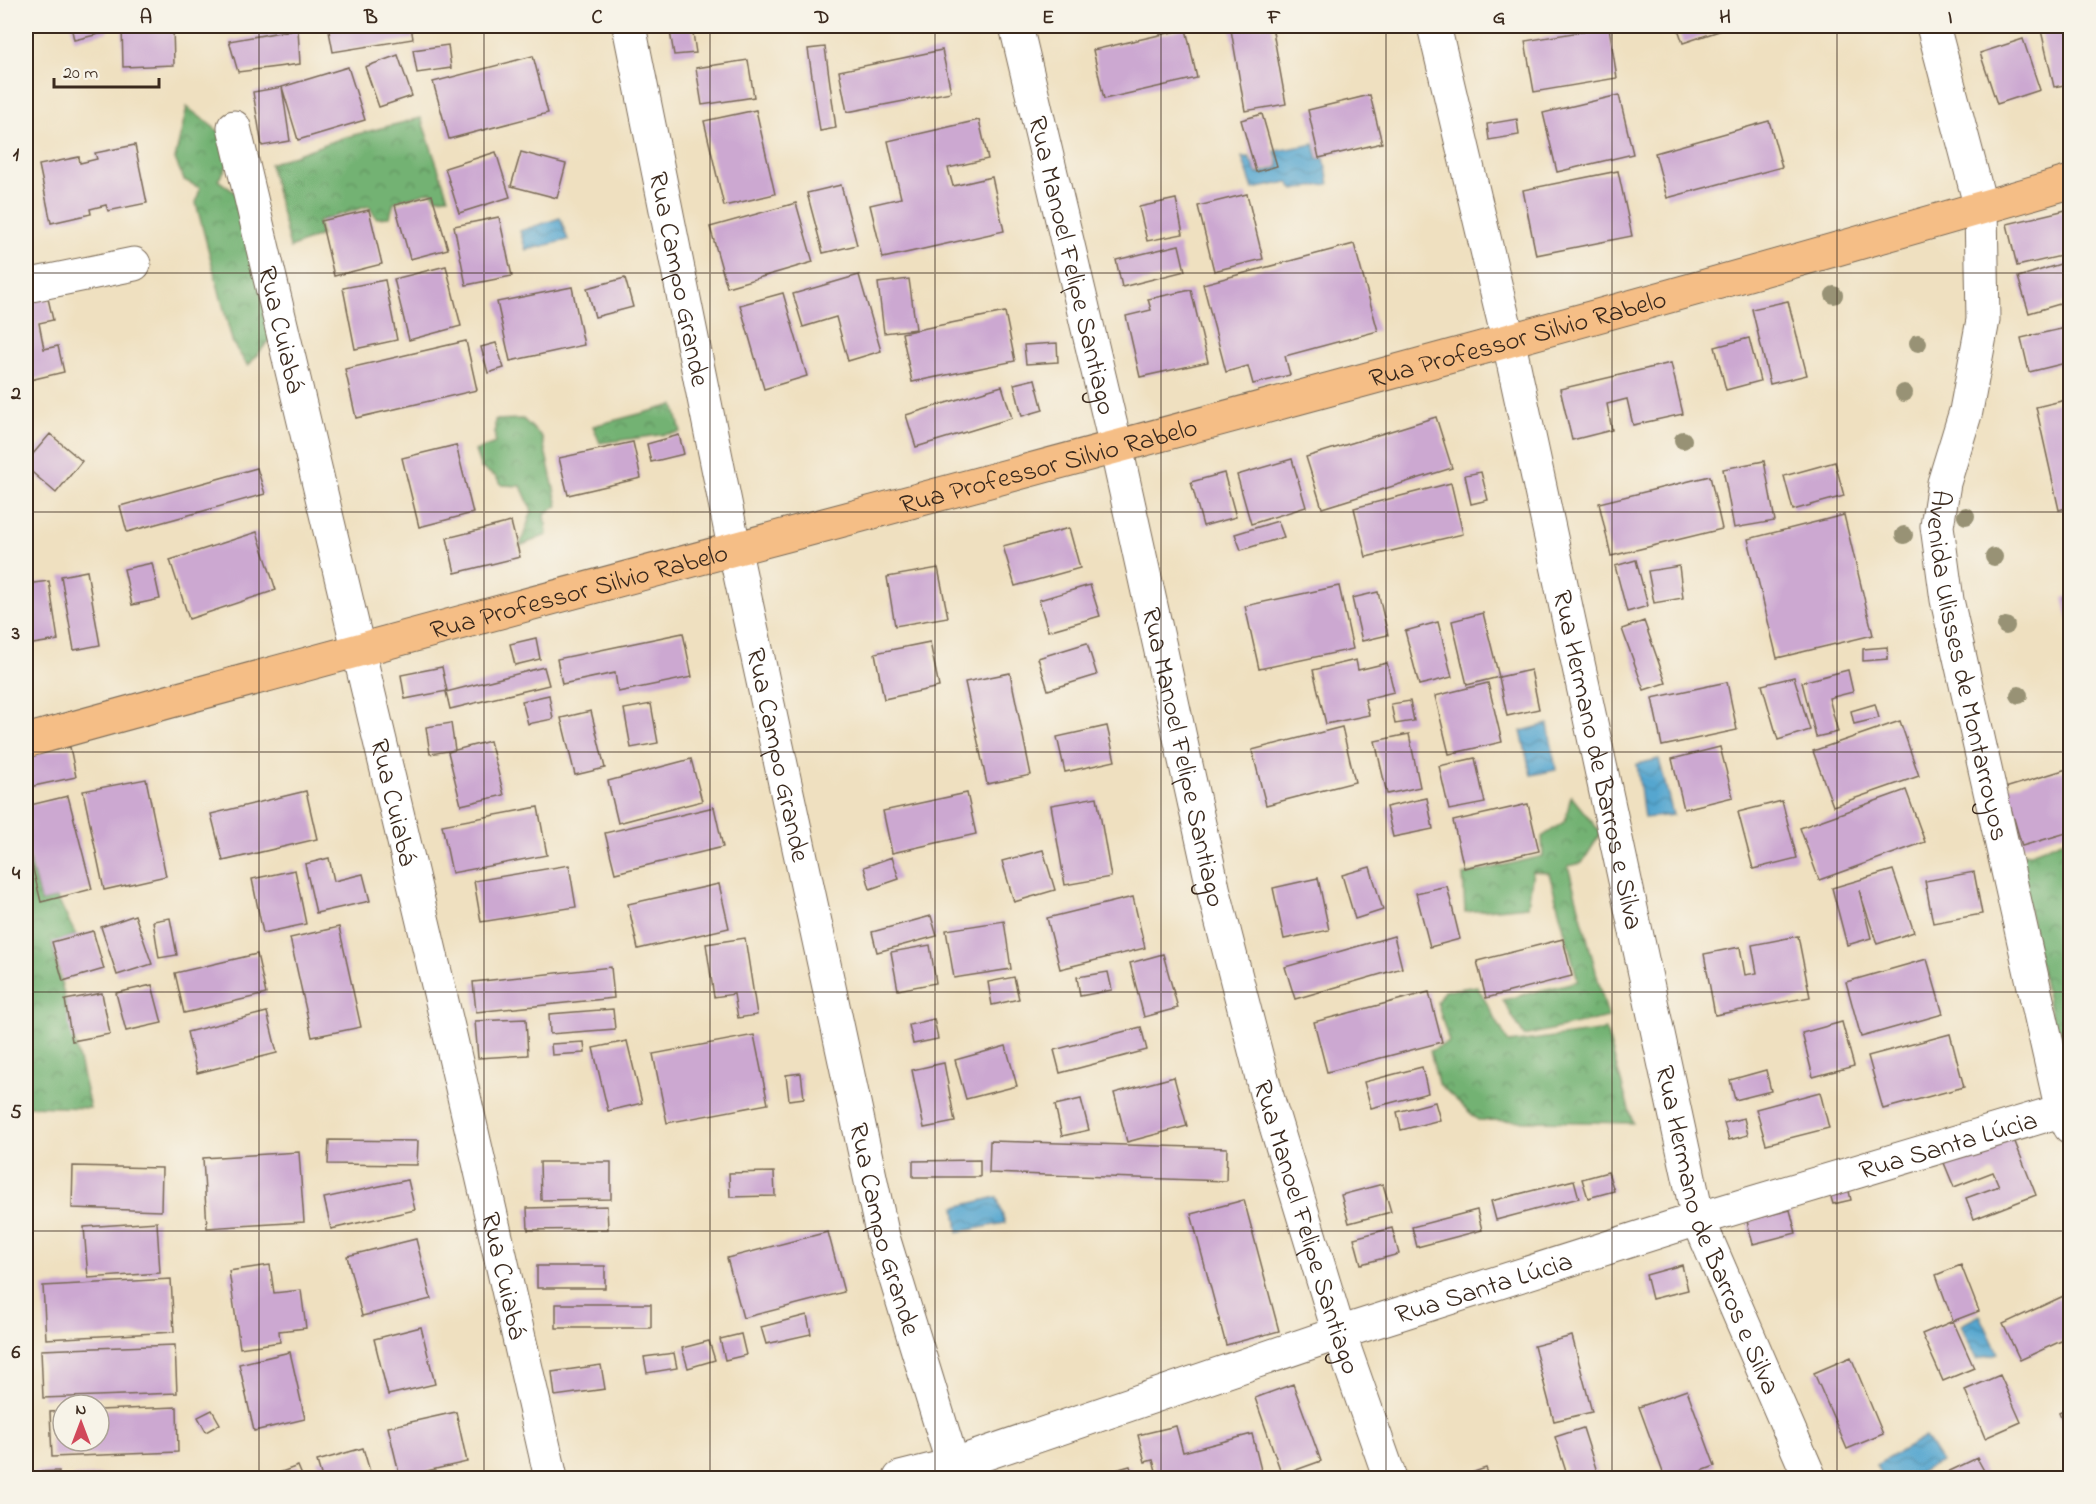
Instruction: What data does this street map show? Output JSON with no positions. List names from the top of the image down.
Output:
{
  "streets": {
    "main road": ["Rua Professor Silvio Rabelo"],
    "street": [
      "Rua Manoel Felipe Santiago",
      "Rua Campo Grande",
      "Rua Cuiabá",
      "Avenida Ulisses de Montarroyos",
      "Rua Hermano de Barros e Silva",
      "Rua Santa Lúcia"
    ]
  },
  "crossings": [
    ["Rua Manoel Felipe Santiago", "Rua Professor Silvio Rabelo"],
    ["Rua Manoel Felipe Santiago", "Rua Santa Lúcia"],
    ["Rua Campo Grande", "Rua Professor Silvio Rabelo"],
    ["Rua Campo Grande", "Rua Santa Lúcia"],
    ["Rua Cuiabá", "Rua Professor Silvio Rabelo"],
    ["Rua Professor Silvio Rabelo", "Avenida Ulisses de Montarroyos"],
    ["Rua Professor Silvio Rabelo", "Rua Hermano de Barros e Silva"],
    ["Avenida Ulisses de Montarroyos", "Rua Santa Lúcia"],
    ["Rua Hermano de Barros e Silva", "Rua Santa Lúcia"]
  ],
  "scale_bar": "20 m",
  "north": "top",
  "grid": {
    "columns": [
      "A",
      "B",
      "C",
      "D",
      "E",
      "F",
      "G",
      "H",
      "I"
    ],
    "rows": [
      "1",
      "2",
      "3",
      "4",
      "5",
      "6"
    ]
  }
}
